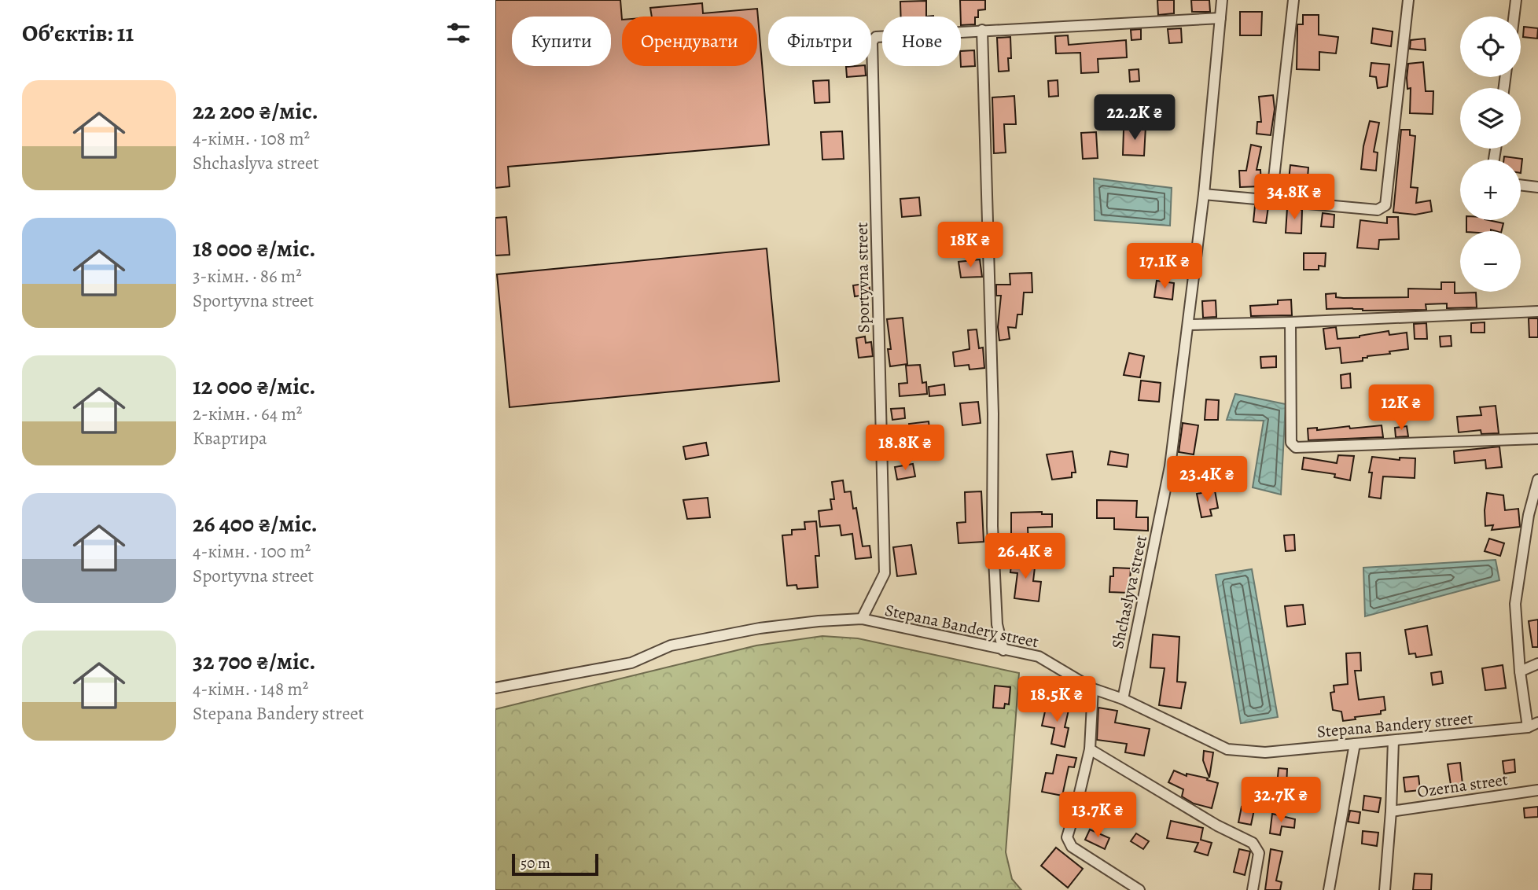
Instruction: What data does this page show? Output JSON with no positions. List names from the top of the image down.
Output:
{
  "streets": {
    "street": [
      "Sportyvna street",
      "Shchaslyva street",
      "Stepana Bandery street",
      "Ozerna street"
    ]
  },
  "crossings": [
    ["Sportyvna street", "Shchaslyva street"],
    ["Sportyvna street", "Stepana Bandery street"],
    ["Shchaslyva street", "Stepana Bandery street"],
    ["Stepana Bandery street", "Ozerna street"]
  ],
  "scale_bar": "50 m",
  "page": {
    "heading": "Об’єктів: 11",
    "map_buttons": ["+", "−"],
    "chip": [
      "Купити",
      "Орендувати",
      "Фільтри",
      "Нове"
    ],
    "list": [
      {
        "name": "22 200 ₴/міс.",
        "note": "4-кімн. · 108 m² · Shchaslyva street"
      },
      {
        "name": "18 000 ₴/міс.",
        "note": "3-кімн. · 86 m² · Sportyvna street"
      },
      {
        "name": "12 000 ₴/міс.",
        "note": "2-кімн. · 64 m² · Квартира"
      },
      {
        "name": "26 400 ₴/міс.",
        "note": "4-кімн. · 100 m² · Sportyvna street"
      },
      {
        "name": "32 700 ₴/міс.",
        "note": "4-кімн. · 148 m² · Stepana Bandery street"
      }
    ],
    "price": [
      "22.2K ₴",
      "34.8K ₴",
      "18K ₴",
      "17.1K ₴",
      "12K ₴",
      "18.8K ₴",
      "23.4K ₴",
      "26.4K ₴",
      "18.5K ₴",
      "32.7K ₴",
      "13.7K ₴"
    ],
    "scale": "50 m"
  }
}
